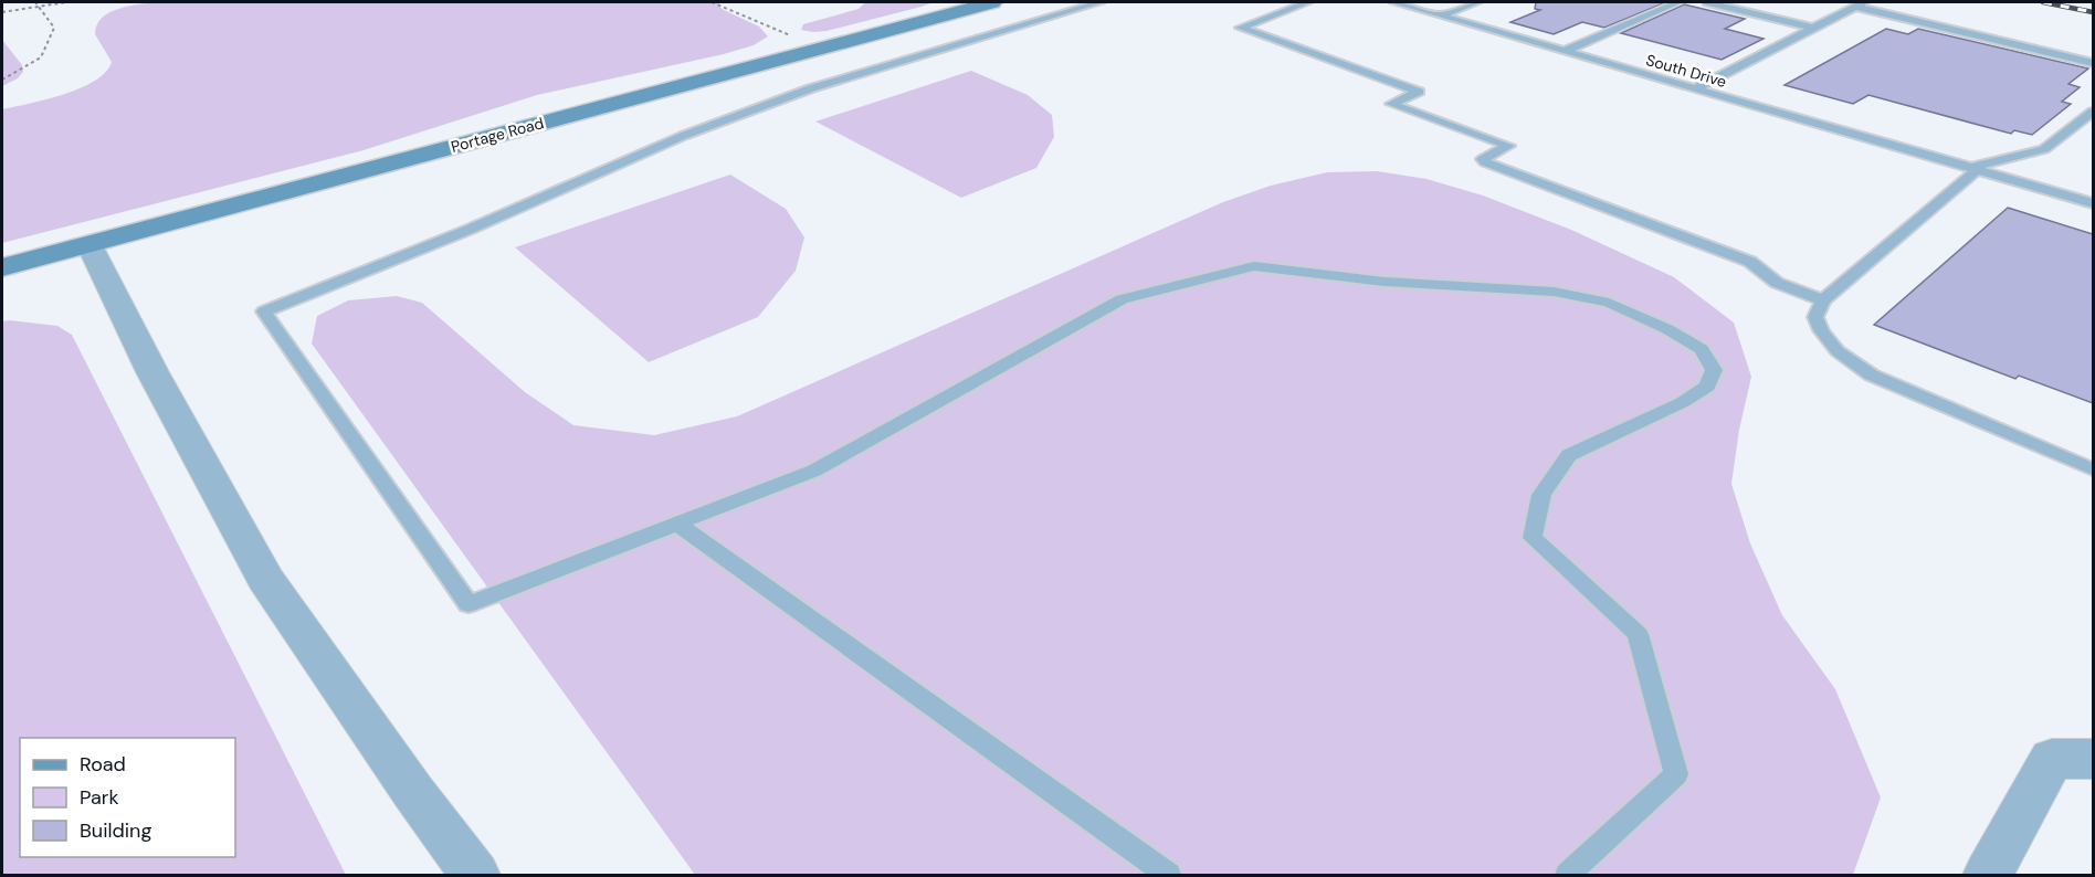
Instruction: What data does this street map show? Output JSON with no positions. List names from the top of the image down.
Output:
{
  "streets": {
    "main road": ["Portage Road"],
    "lane": ["South Drive"]
  },
  "legend": ["Road", "Park", "Building"]
}
